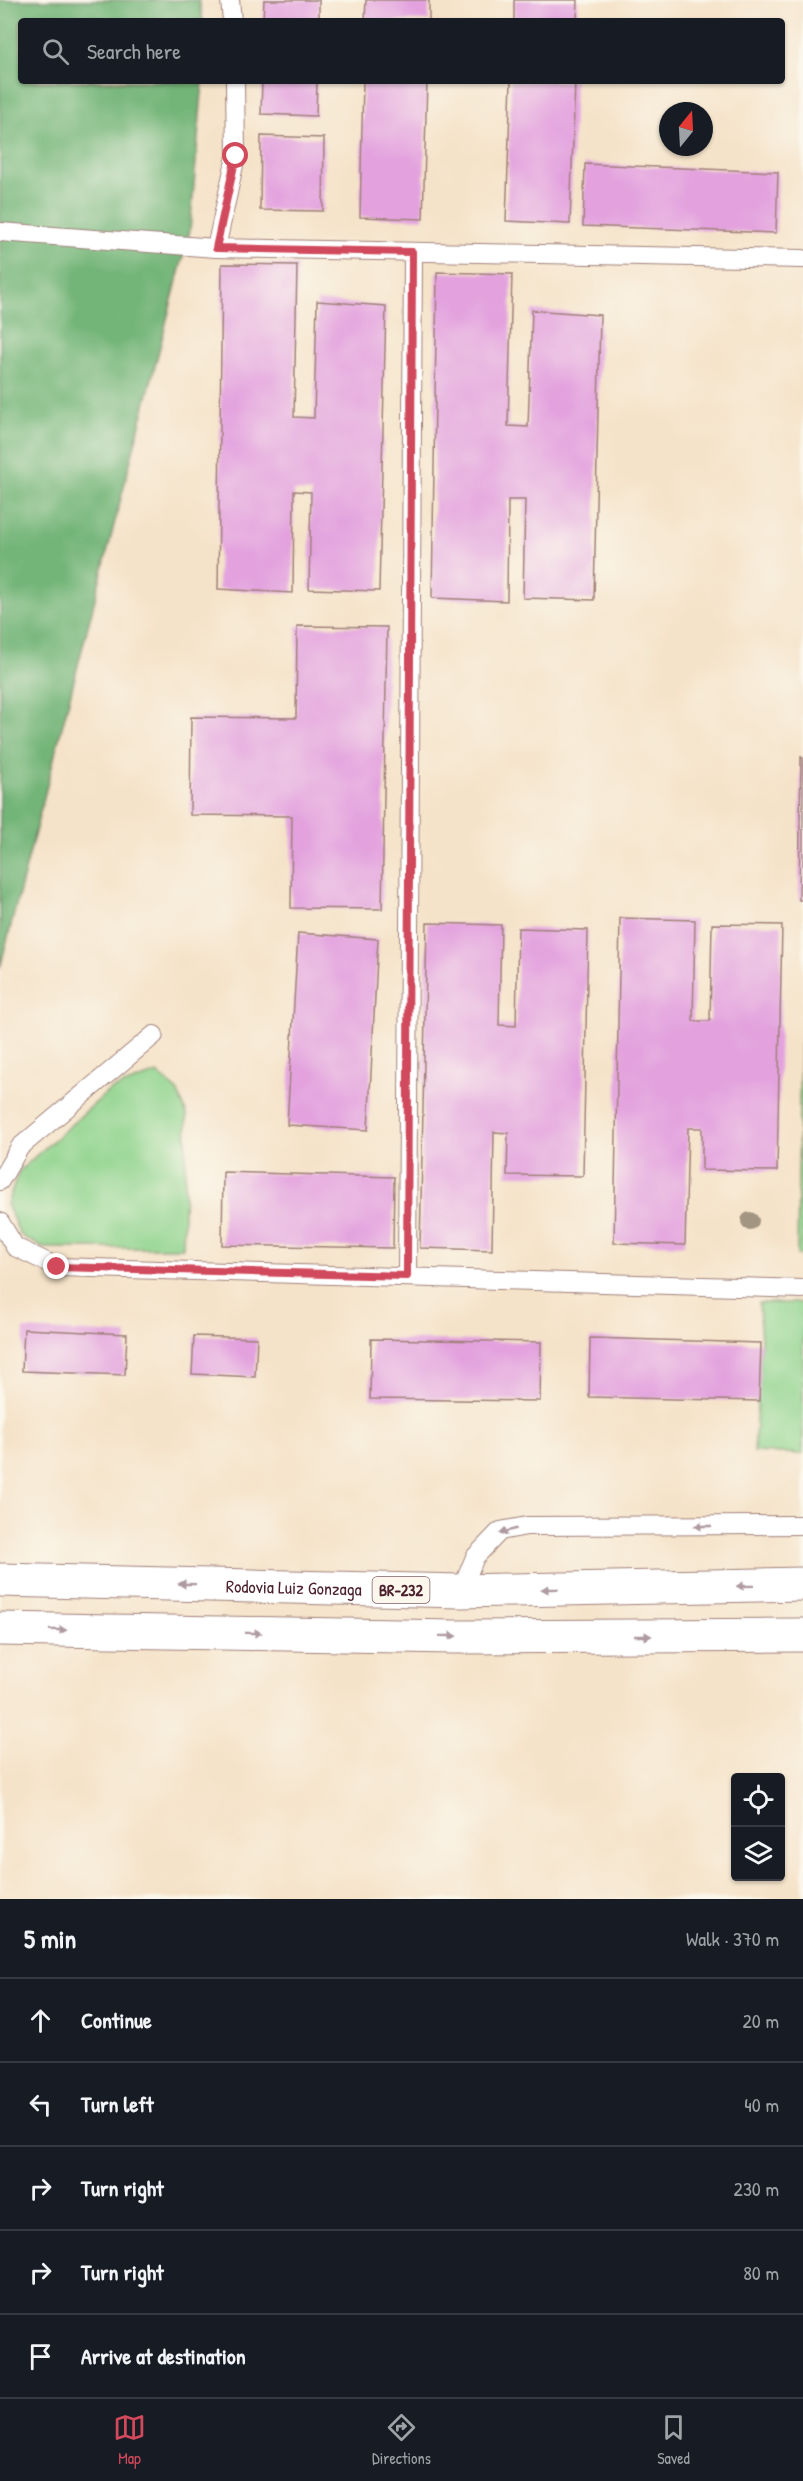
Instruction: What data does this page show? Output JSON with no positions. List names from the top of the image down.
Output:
{
  "streets": {
    "highway": ["Rodovia Luiz Gonzaga", "BR-232"]
  },
  "north": "top",
  "page": {
    "search": "Search here",
    "heading": ["5 min", "Walk · 370 m"],
    "list": [
      ["Continue", "20 m"],
      ["Turn left", "40 m"],
      ["Turn right", "230 m"],
      ["Turn right", "80 m"],
      "Arrive at destination"
    ],
    "nav": ["Map", "Directions", "Saved"]
  }
}
